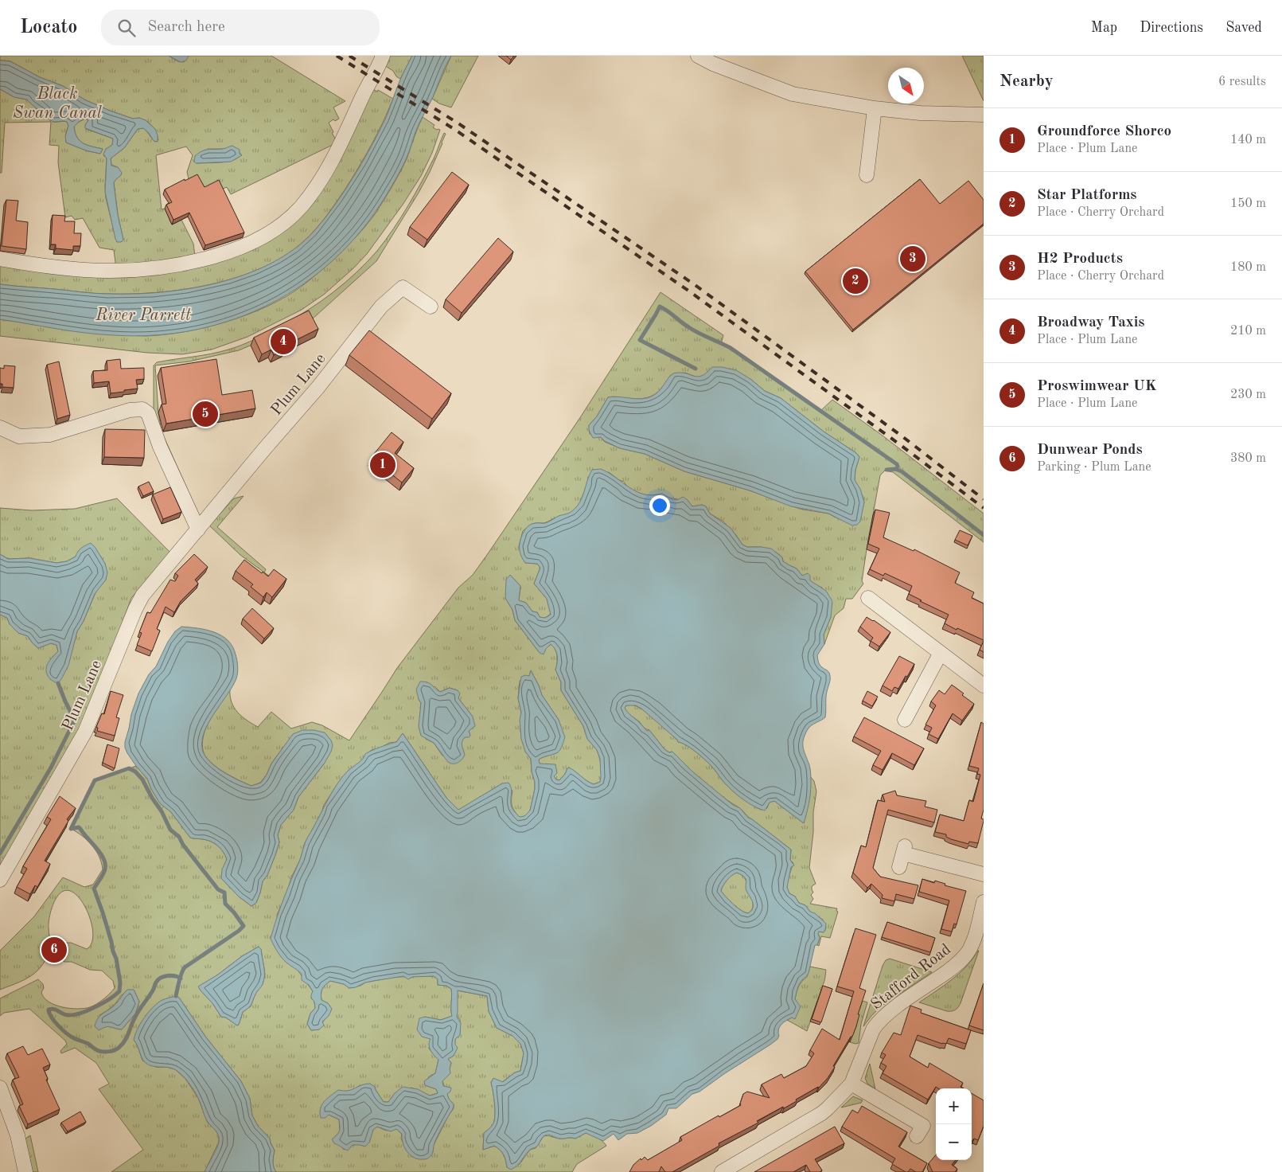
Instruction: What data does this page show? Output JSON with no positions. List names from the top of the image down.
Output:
{
  "streets": {
    "street": ["Plum Lane", "Stafford Road"]
  },
  "water": ["Black Swan Canal", "River Parrett"],
  "north": "bottom right",
  "page": {
    "header": "Locato",
    "search": "Search here",
    "nav": ["Map", "Directions", "Saved"],
    "heading": ["Nearby", "6 results"],
    "list": [
      {
        "mark": "1",
        "name": "Groundforce Shorco",
        "note": "Place · Plum Lane",
        "value": "140 m"
      },
      {
        "mark": "2",
        "name": "Star Platforms",
        "note": "Place · Cherry Orchard",
        "value": "150 m"
      },
      {
        "mark": "3",
        "name": "H2 Products",
        "note": "Place · Cherry Orchard",
        "value": "180 m"
      },
      {
        "mark": "4",
        "name": "Broadway Taxis",
        "note": "Place · Plum Lane",
        "value": "210 m"
      },
      {
        "mark": "5",
        "name": "Proswimwear UK",
        "note": "Place · Plum Lane",
        "value": "230 m"
      },
      {
        "mark": "6",
        "name": "Dunwear Ponds",
        "note": "Parking · Plum Lane",
        "value": "380 m"
      }
    ],
    "pins": [
      "3",
      "2",
      "4",
      "5",
      "1",
      "6"
    ],
    "map_buttons": ["+", "−"]
  }
}
